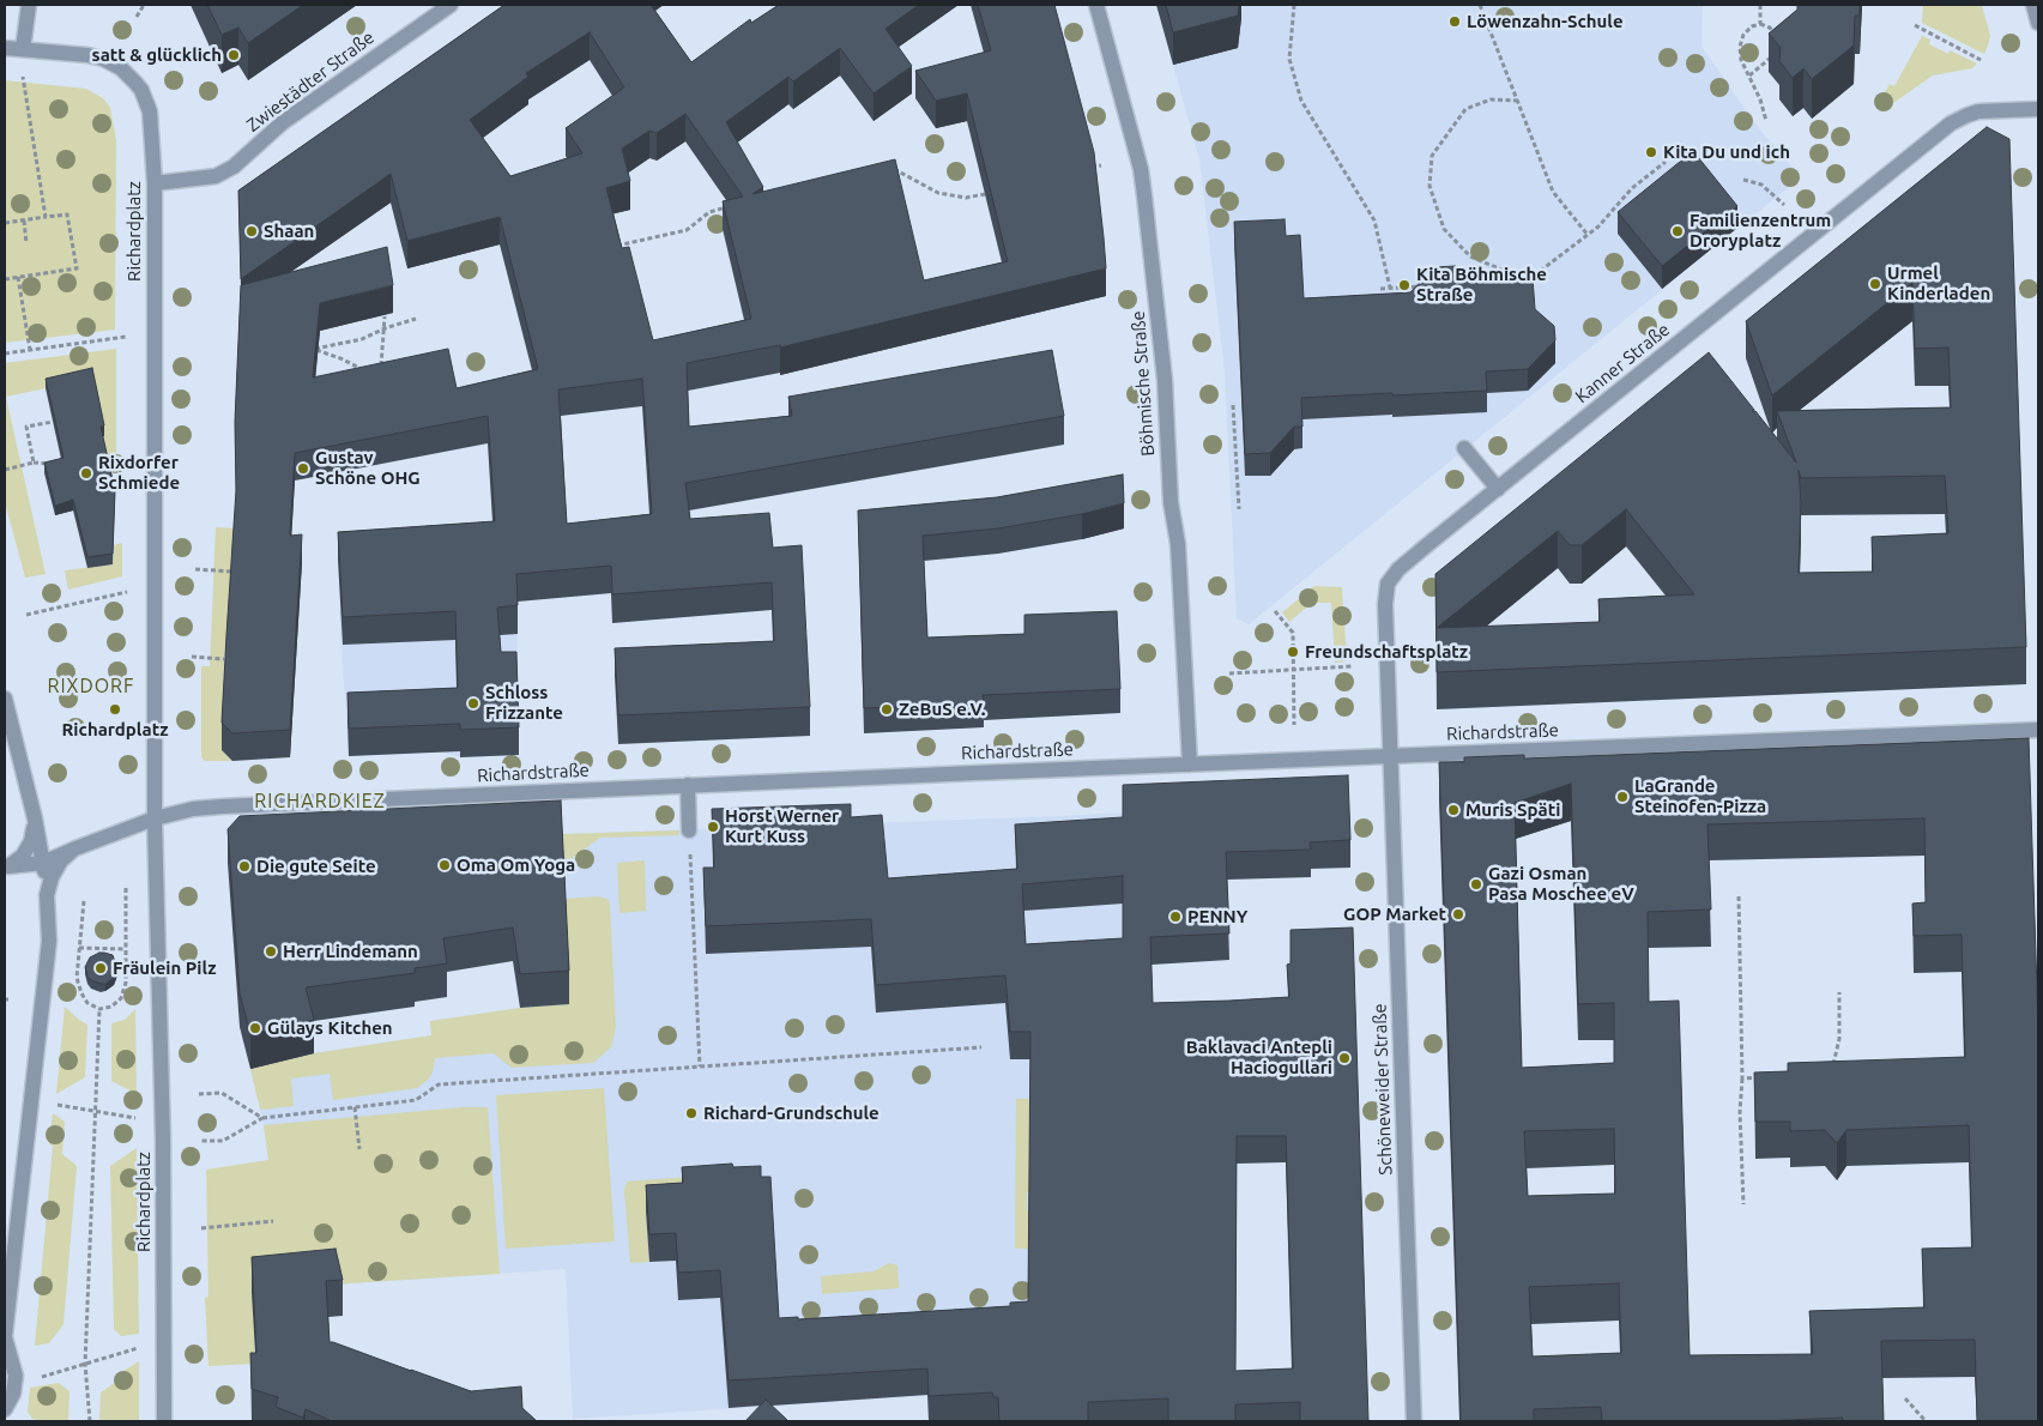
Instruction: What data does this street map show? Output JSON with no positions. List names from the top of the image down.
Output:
{
  "streets": {
    "street": [
      "Zwiestädter Straße",
      "Richardplatz",
      "Kanner Straße",
      "Böhmische Straße",
      "Richardstraße",
      "Schöneweider Straße"
    ]
  },
  "crossings": [
    ["Zwiestädter Straße", "Richardplatz"],
    ["Richardplatz", "Richardstraße"],
    ["Kanner Straße", "Richardstraße"],
    ["Kanner Straße", "Schöneweider Straße"],
    ["Böhmische Straße", "Richardstraße"],
    ["Richardstraße", "Schöneweider Straße"]
  ],
  "districts": ["RIXDORF", "RICHARDKIEZ"],
  "places": [
    "Löwenzahn-Schule",
    "satt & glücklich",
    "Kita Du und ich",
    "Shaan",
    "Familienzentrum Droryplatz",
    "Urmel Kinderladen",
    "Kita Böhmische Straße",
    "Gustav Schöne OHG",
    "Rixdorfer Schmiede",
    "Freundschaftsplatz",
    "Schloss Frizzante",
    "Richardplatz",
    "ZeBuS e.V.",
    "LaGrande Steinofen-Pizza",
    "Muris Späti",
    "Horst Werner Kurt Kuss",
    "Oma Om Yoga",
    "Die gute Seite",
    "Gazi Osman Pasa Moschee eV",
    "GOP Market",
    "PENNY",
    "Herr Lindemann",
    "Fräulein Pilz",
    "Gülays Kitchen",
    "Baklavaci Antepli Haciogullari",
    "Richard-Grundschule"
  ]
}
